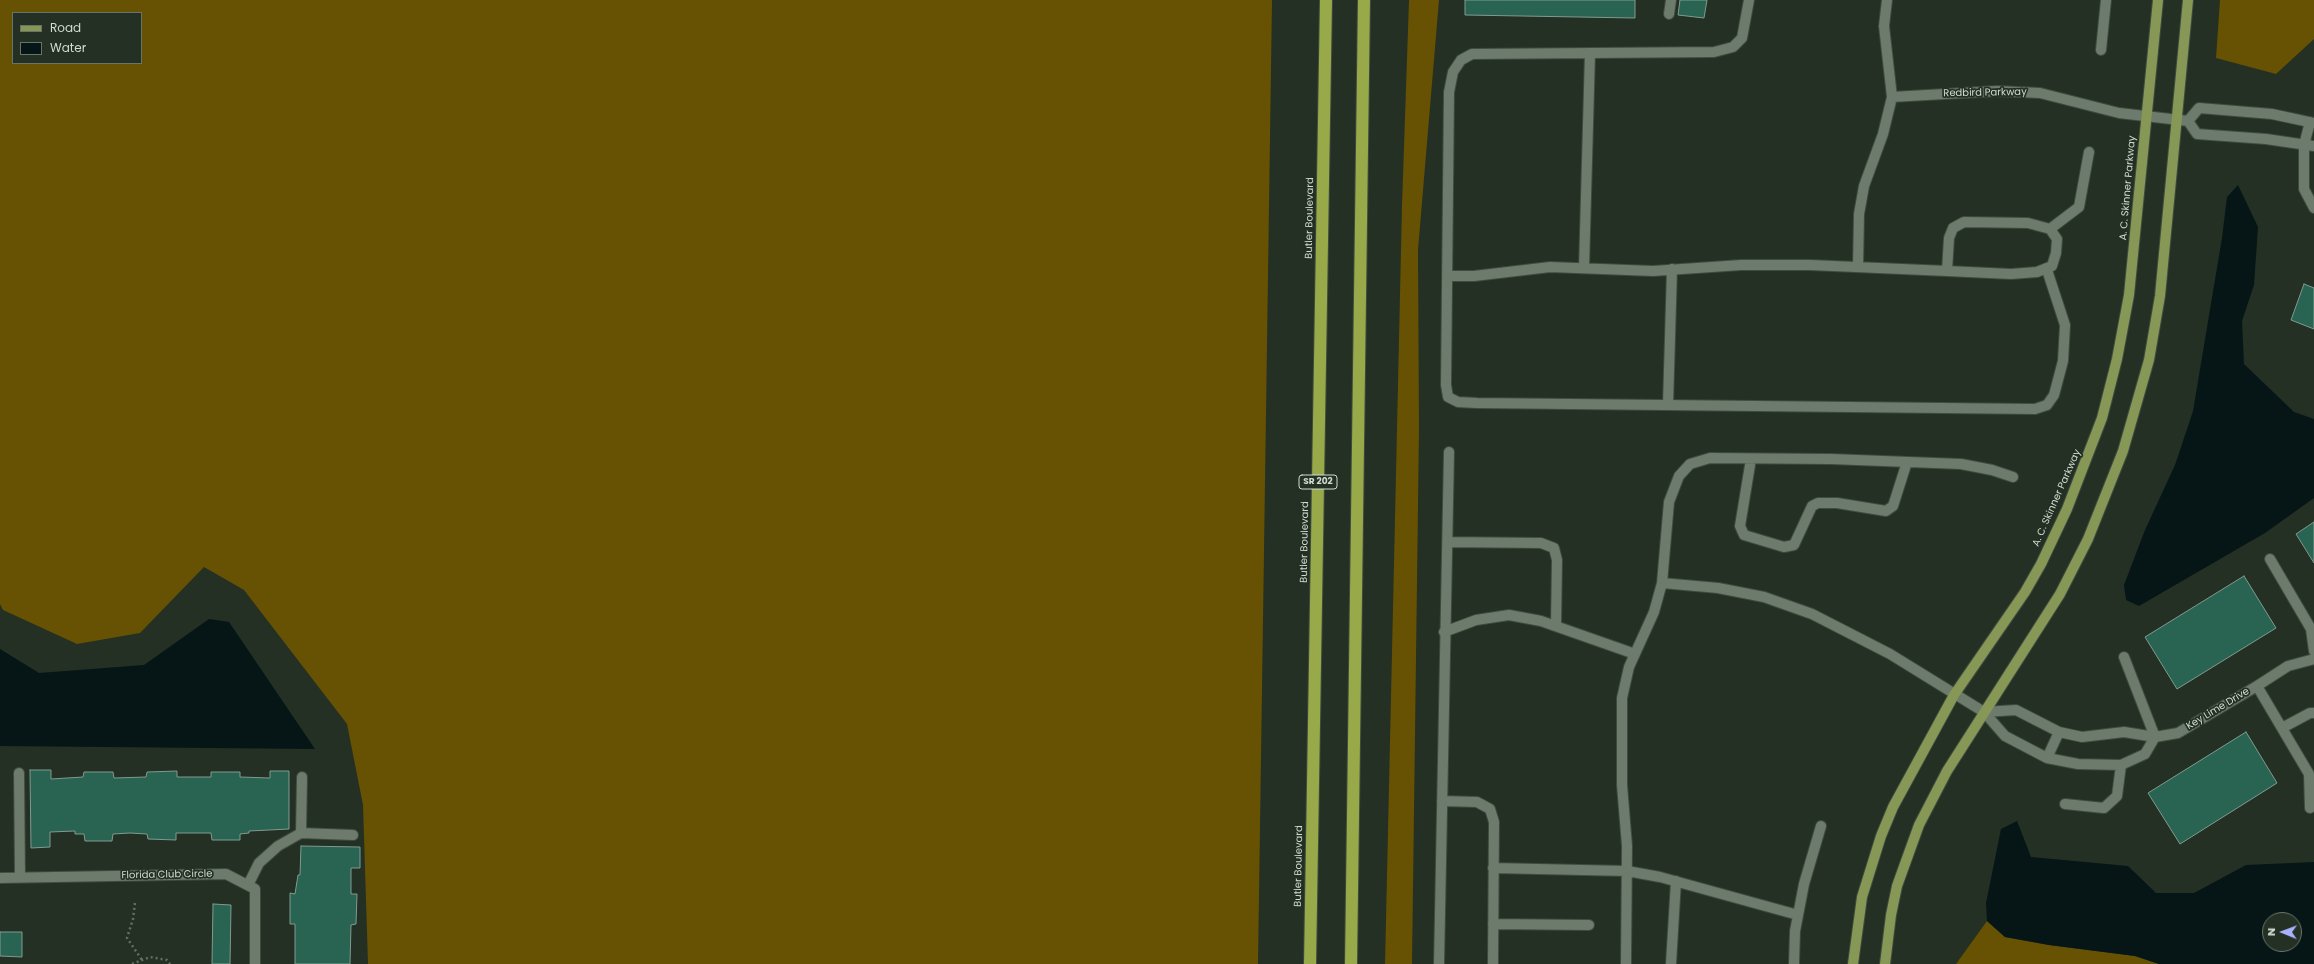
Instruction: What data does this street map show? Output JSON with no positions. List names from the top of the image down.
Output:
{
  "streets": {
    "highway": ["Butler Boulevard", "SR 202"],
    "main road": ["A. C. Skinner Parkway"],
    "street": ["Redbird Parkway", "Key Lime Drive", "Florida Club Circle"]
  },
  "crossings": [
    ["Redbird Parkway", "A. C. Skinner Parkway"]
  ],
  "legend": ["Road", "Water"],
  "north": "left"
}
